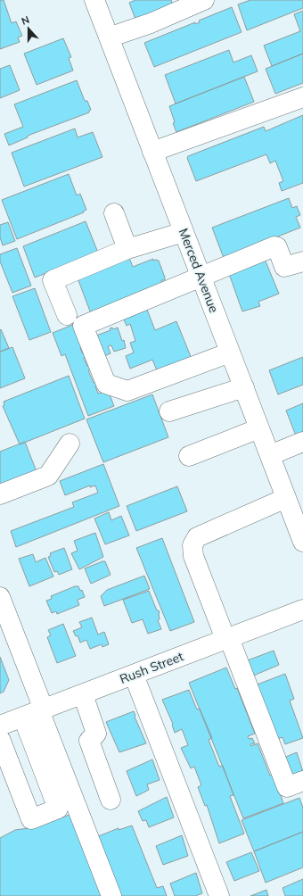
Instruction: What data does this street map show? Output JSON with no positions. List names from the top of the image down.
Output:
{
  "streets": {
    "street": ["Merced Avenue", "Rush Street"]
  },
  "north": "top"
}
